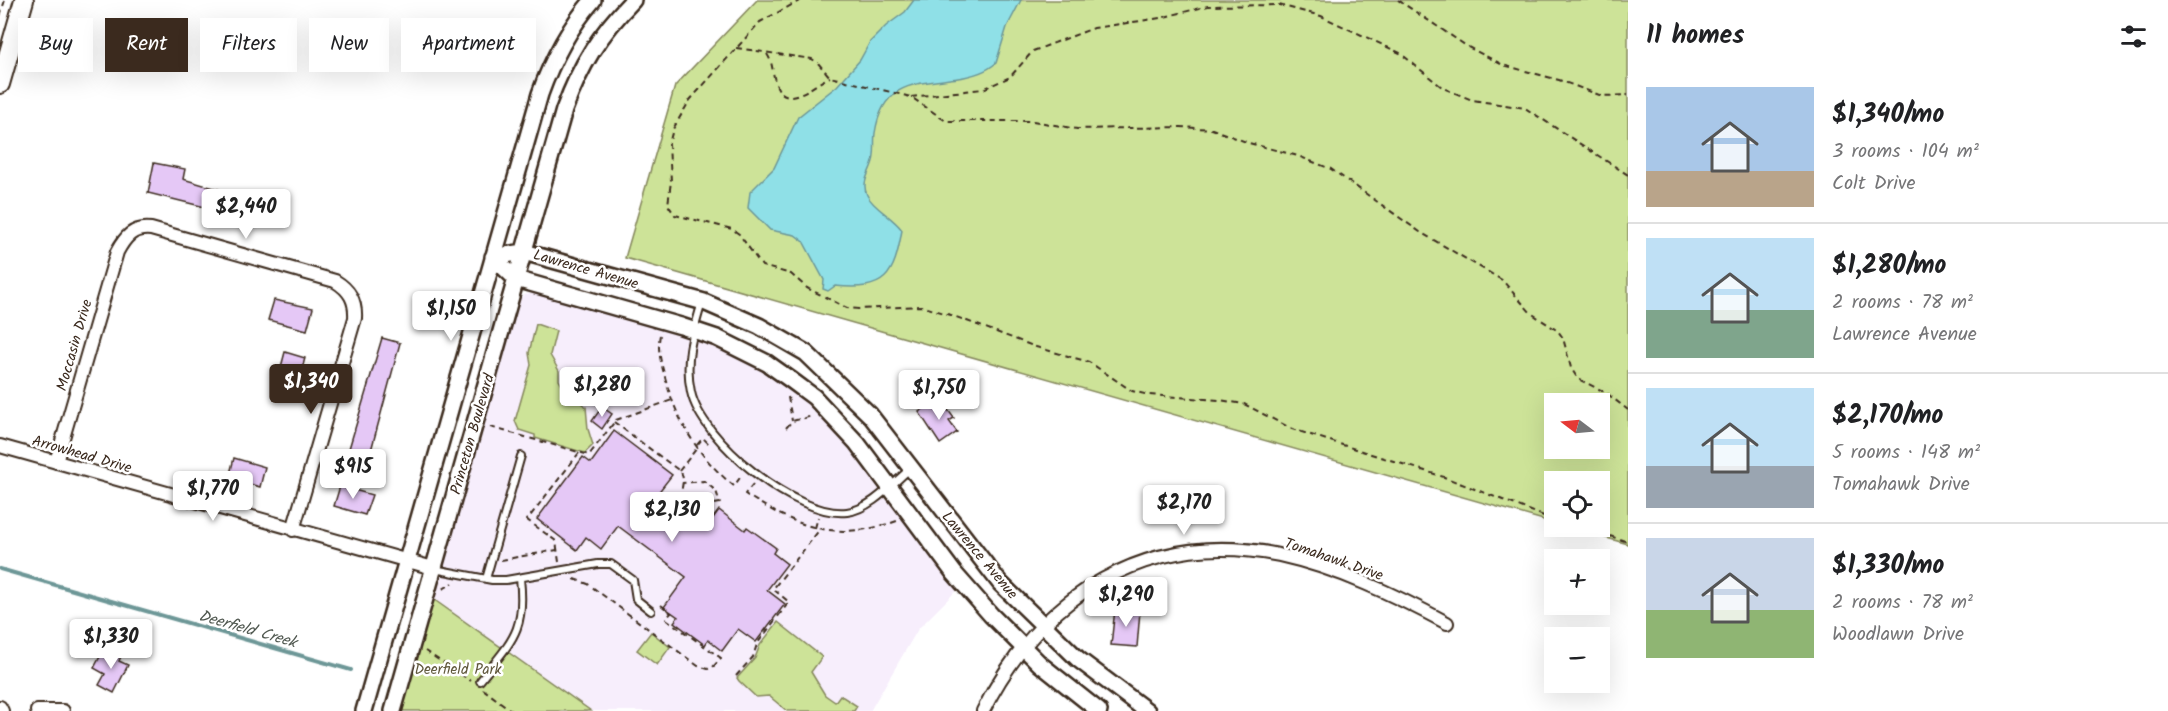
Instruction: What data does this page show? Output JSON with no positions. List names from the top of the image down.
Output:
{
  "streets": {
    "street": [
      "Lawrence Avenue",
      "Moccasin Drive",
      "Princeton Boulevard",
      "Arrowhead Drive",
      "Tomahawk Drive"
    ]
  },
  "crossings": [
    ["Lawrence Avenue", "Princeton Boulevard"],
    ["Lawrence Avenue", "Tomahawk Drive"],
    ["Moccasin Drive", "Arrowhead Drive"],
    ["Princeton Boulevard", "Arrowhead Drive"]
  ],
  "water": ["Deerfield Creek"],
  "parks": ["Deerfield Park"],
  "north": "left",
  "page": {
    "heading": "11 homes",
    "chip": [
      "Buy",
      "Rent",
      "Filters",
      "New",
      "Apartment"
    ],
    "list": [
      {
        "name": "$1,340/mo",
        "note": "3 rooms · 104 m² · Colt Drive"
      },
      {
        "name": "$1,280/mo",
        "note": "2 rooms · 78 m² · Lawrence Avenue"
      },
      {
        "name": "$2,170/mo",
        "note": "5 rooms · 148 m² · Tomahawk Drive"
      },
      {
        "name": "$1,330/mo",
        "note": "2 rooms · 78 m² · Woodlawn Drive"
      }
    ],
    "price": [
      "$2,440",
      "$1,150",
      "$1,340",
      "$1,280",
      "$1,750",
      "$915",
      "$1,770",
      "$2,170",
      "$2,130",
      "$1,290",
      "$1,330"
    ],
    "map_buttons": ["+", "−"]
  }
}
